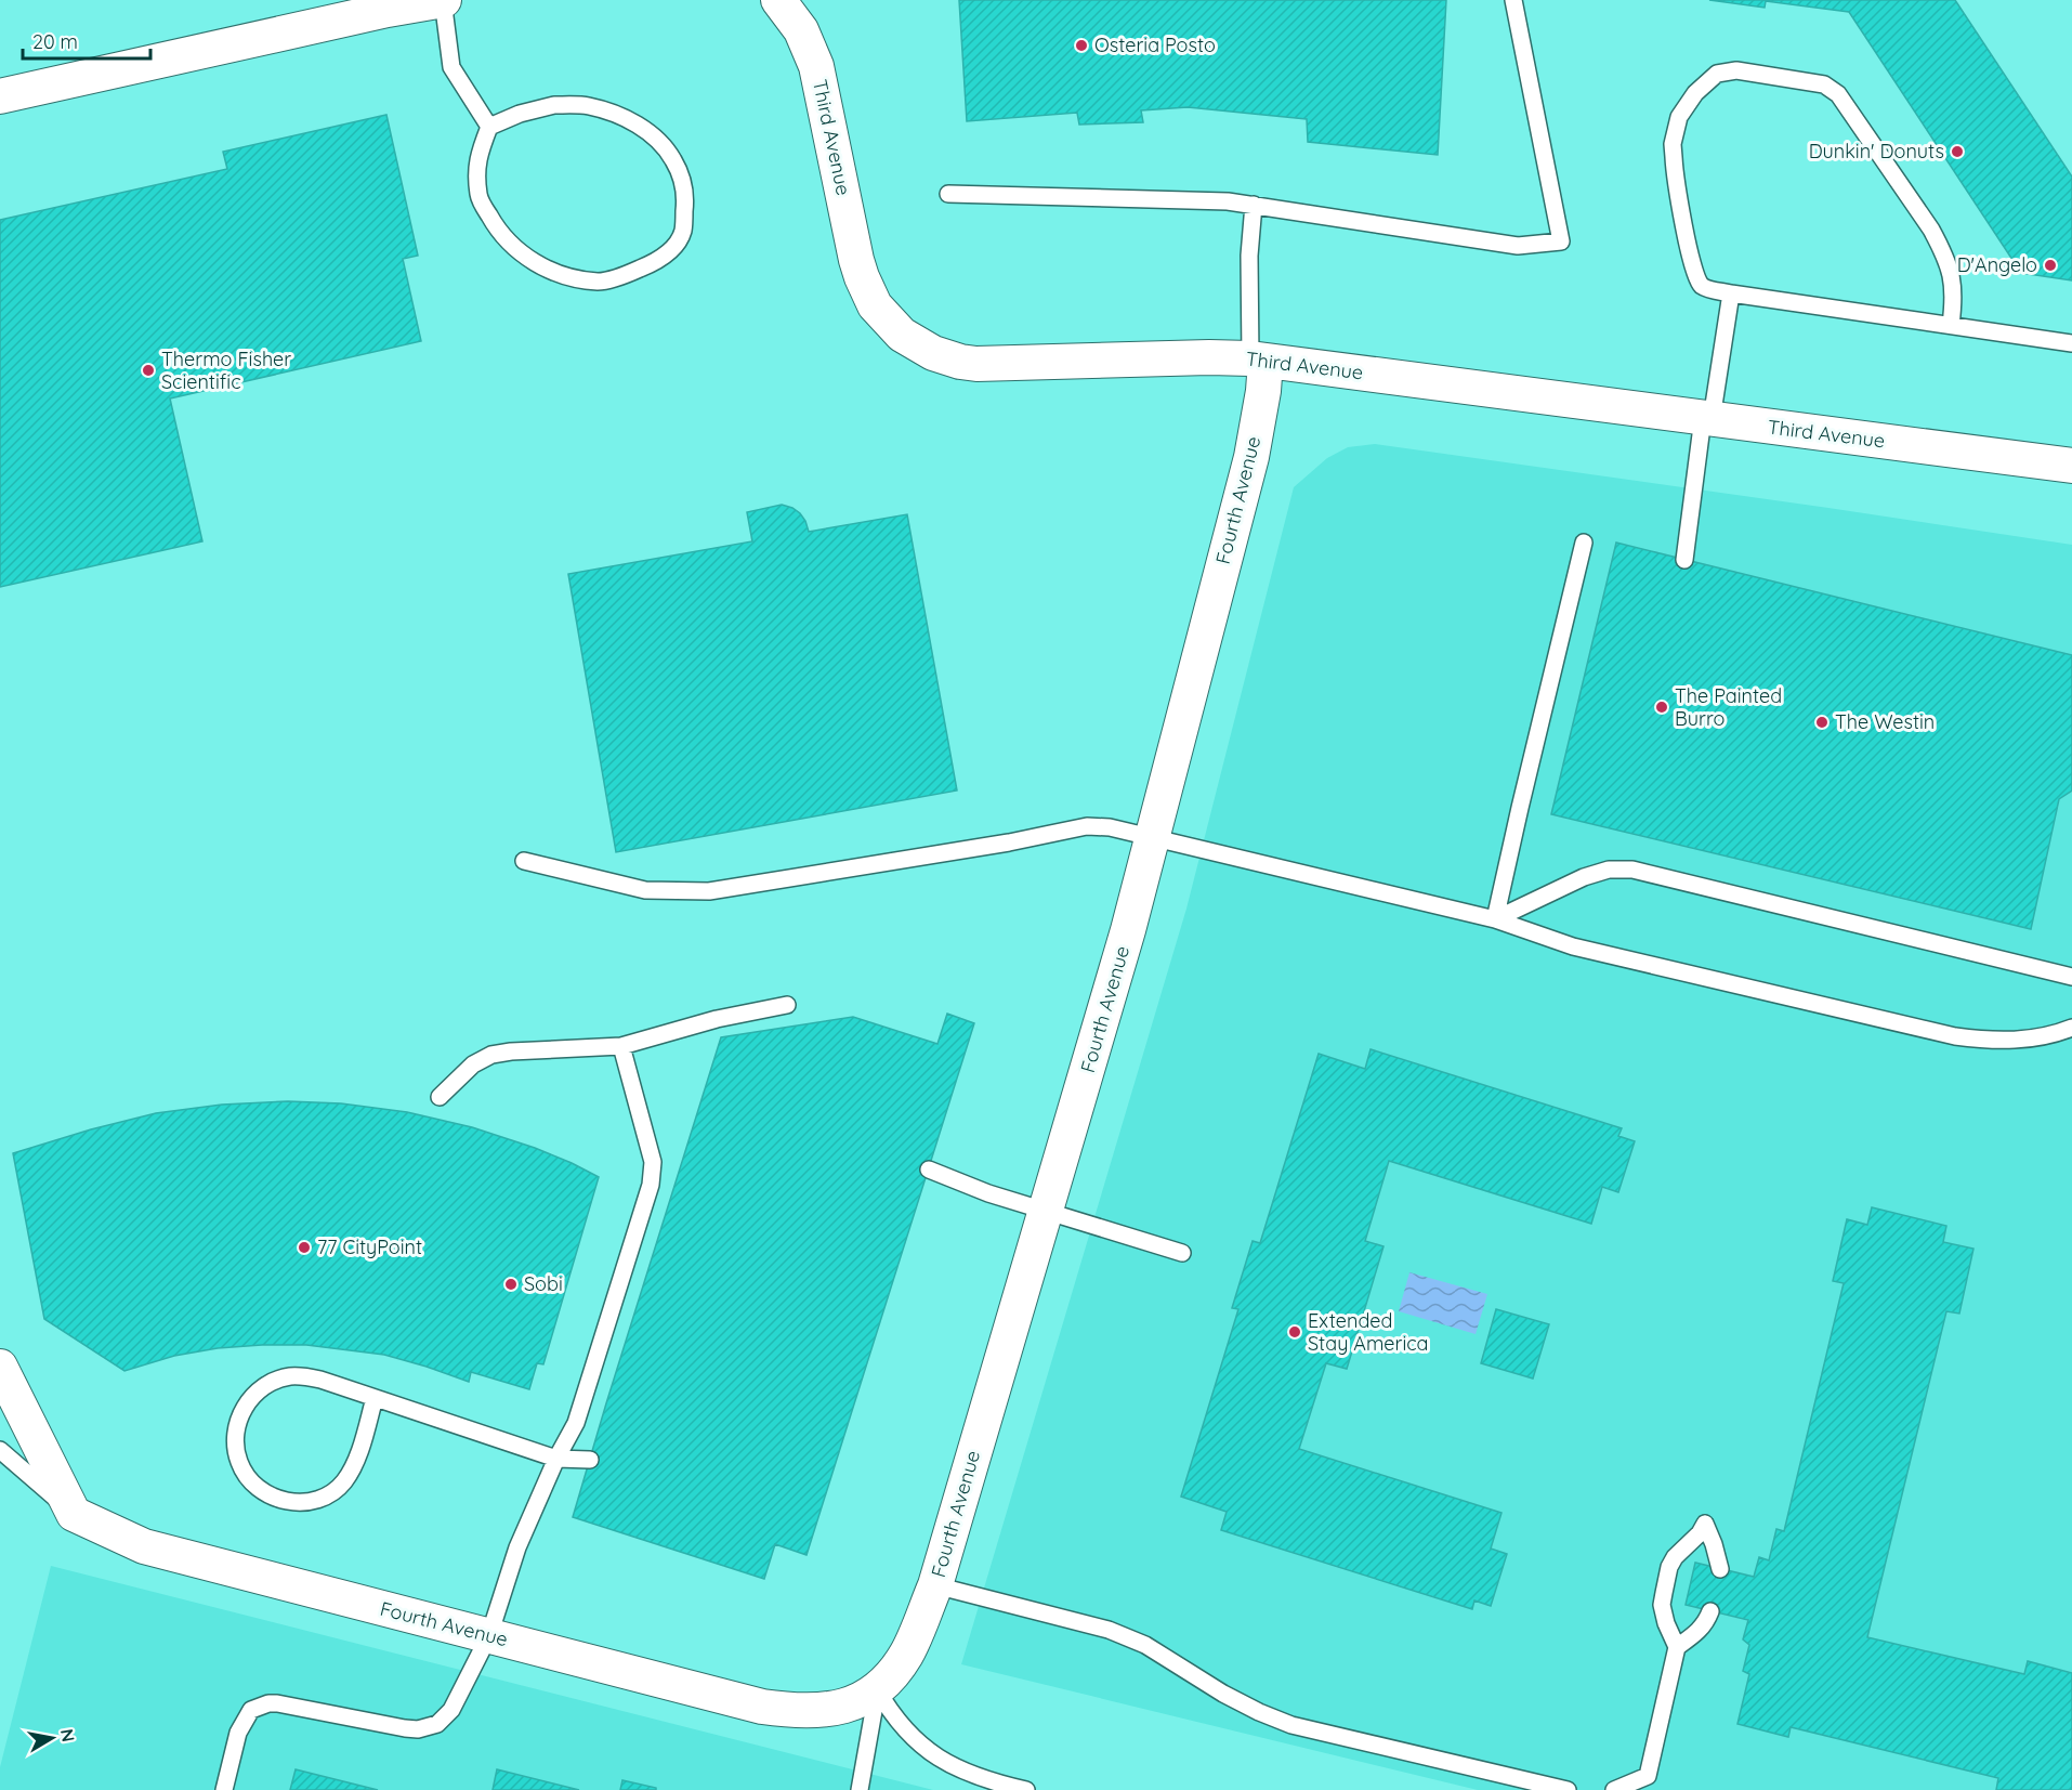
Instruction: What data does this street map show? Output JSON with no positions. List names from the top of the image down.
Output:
{
  "streets": {
    "street": ["Third Avenue", "Fourth Avenue"]
  },
  "crossings": [
    ["Third Avenue", "Fourth Avenue"]
  ],
  "places": [
    "Osteria Posto",
    "Dunkin' Donuts",
    "D'Angelo",
    "Thermo Fisher Scientific",
    "The Painted Burro",
    "The Westin",
    "77 CityPoint",
    "Sobi",
    "Extended Stay America"
  ],
  "scale_bar": "20 m",
  "north": "right"
}
